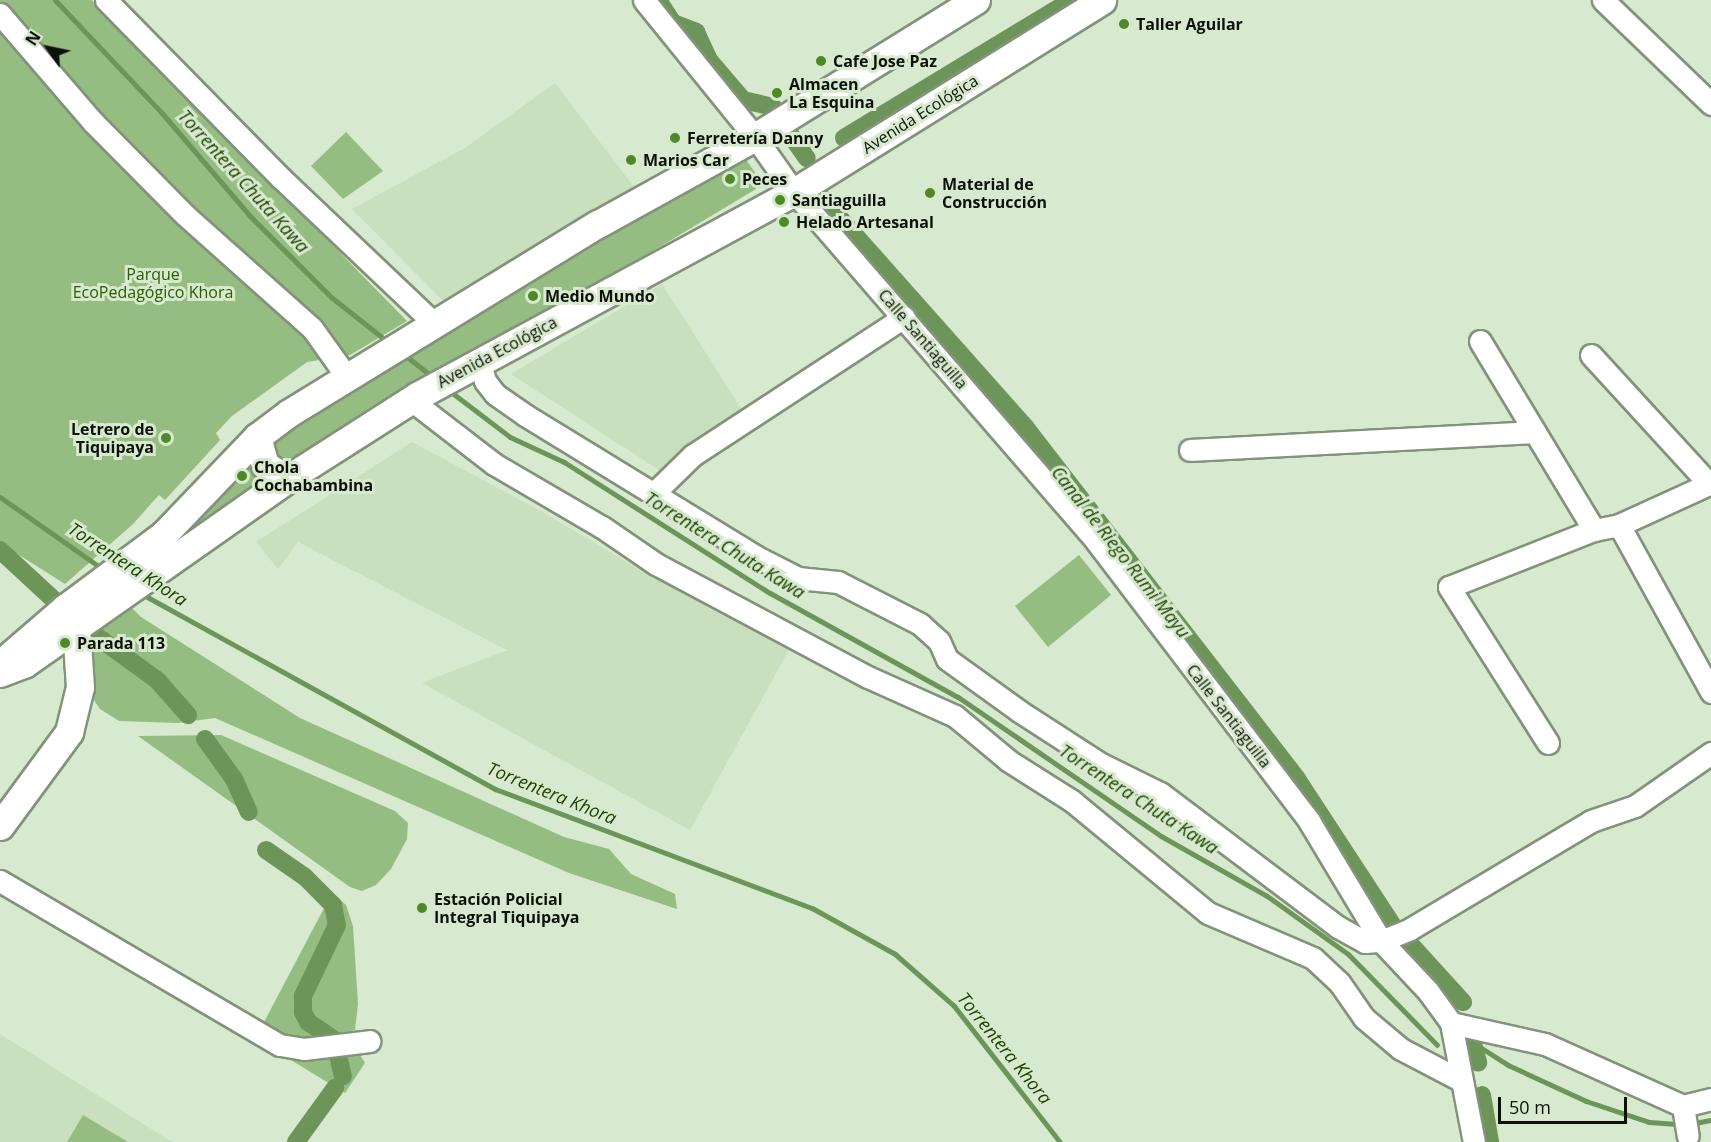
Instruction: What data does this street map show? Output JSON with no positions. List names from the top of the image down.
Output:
{
  "streets": {
    "main road": ["Avenida Ecológica"],
    "street": ["Calle Santiaguilla"]
  },
  "crossings": [
    ["Avenida Ecológica", "Calle Santiaguilla"]
  ],
  "water": ["Torrentera Chuta Kawa", "Canal de Riego Rumi Mayu", "Torrentera Khora"],
  "parks": ["Parque EcoPedagógico Khora"],
  "places": [
    "Taller Aguilar",
    "Cafe Jose Paz",
    "Almacen La Esquina",
    "Ferretería Danny",
    "Marios Car",
    "Peces",
    "Material de Construcción",
    "Santiaguilla",
    "Helado Artesanal",
    "Medio Mundo",
    "Letrero de Tiquipaya",
    "Chola Cochabambina",
    "Parada 113",
    "Estación Policial Integral Tiquipaya"
  ],
  "scale_bar": "50 m",
  "north": "top left"
}
